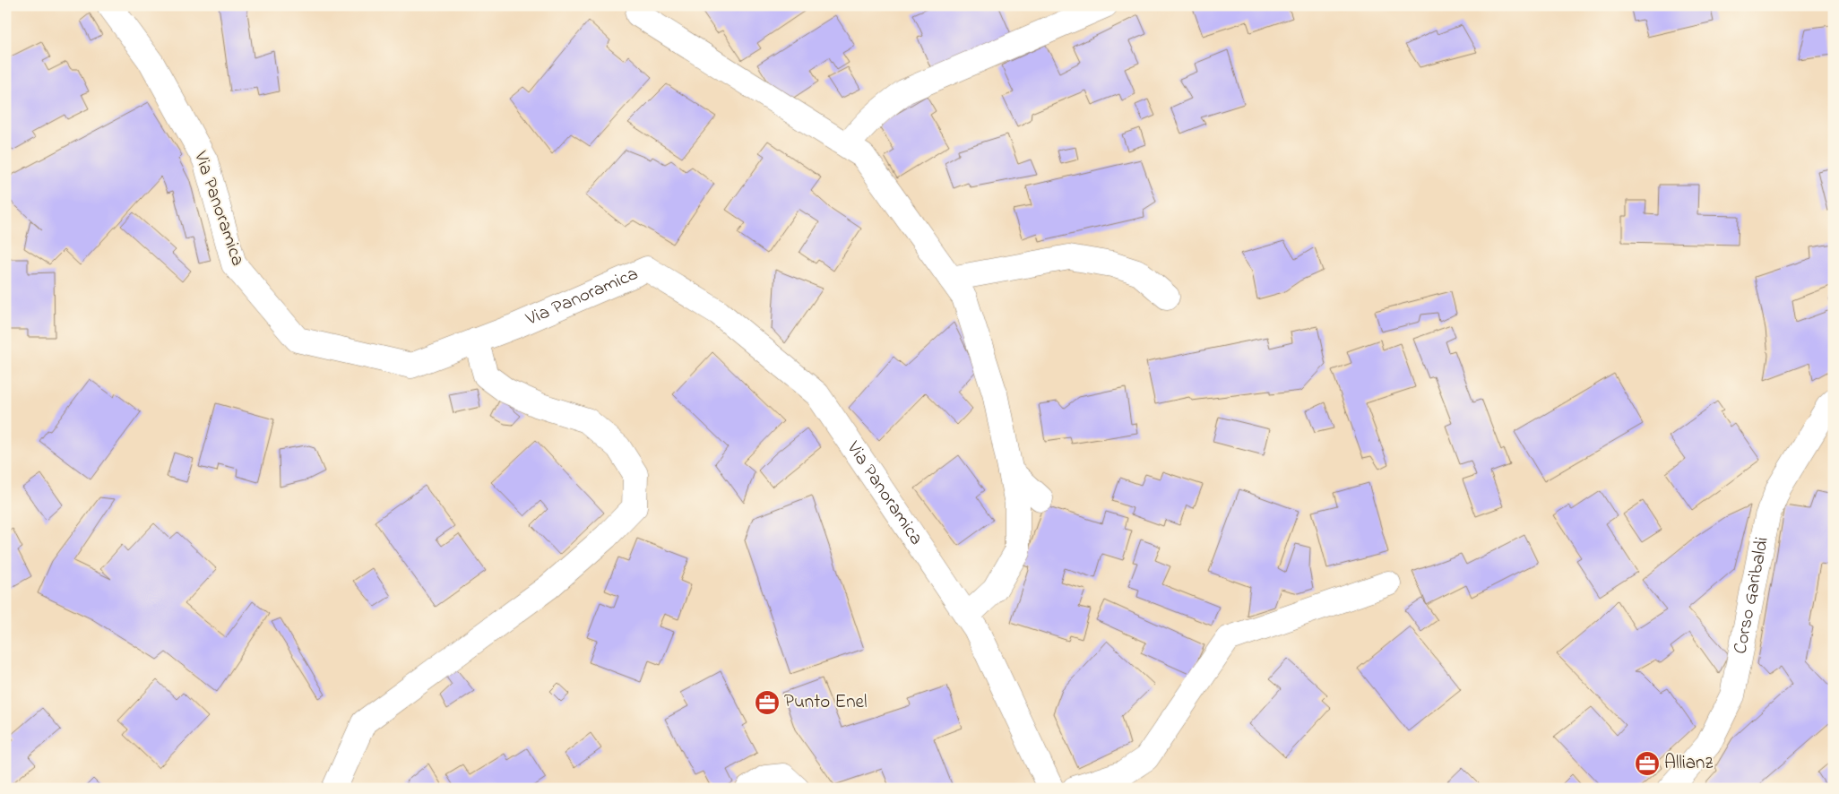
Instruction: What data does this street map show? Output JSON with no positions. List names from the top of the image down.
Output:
{
  "streets": {
    "street": ["Via Panoramica", "Corso Garibaldi"]
  },
  "places": {
    "office": ["Punto Enel", "Allianz"]
  }
}
